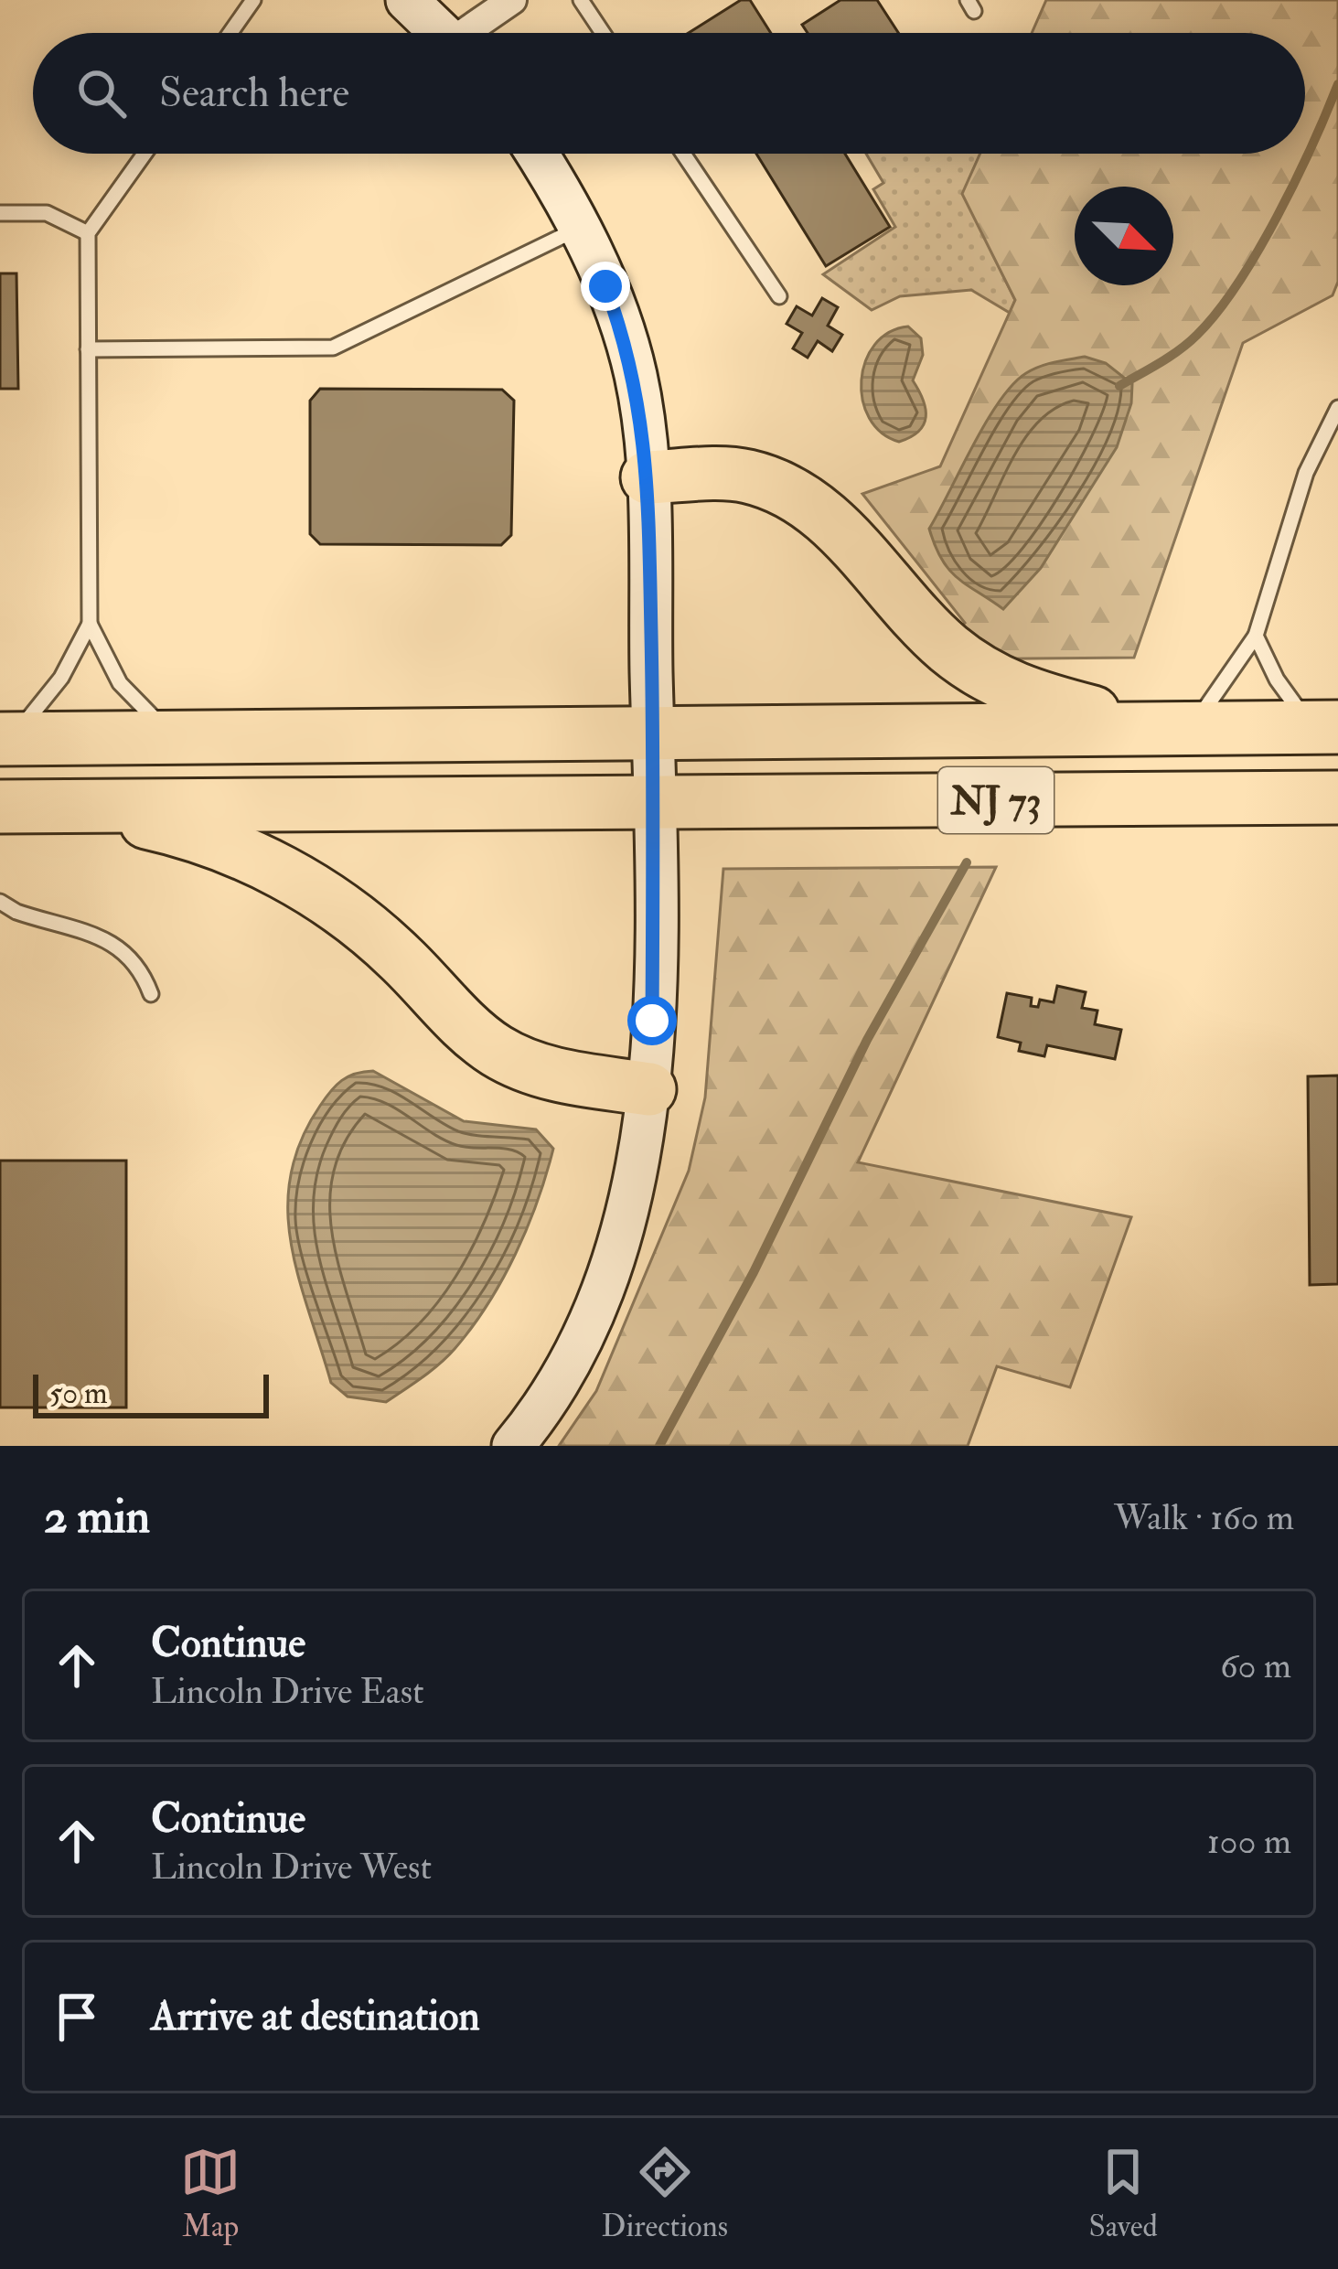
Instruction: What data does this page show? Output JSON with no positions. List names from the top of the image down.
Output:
{
  "streets": {
    "highway": ["NJ 73"]
  },
  "scale_bar": "50 m",
  "north": "bottom right",
  "page": {
    "search": "Search here",
    "scale": "50 m",
    "heading": ["2 min", "Walk · 160 m"],
    "list": [
      ["Continue", "Lincoln Drive East", "60 m"],
      ["Continue", "Lincoln Drive West", "100 m"],
      "Arrive at destination"
    ],
    "nav": ["Map", "Directions", "Saved"]
  }
}
